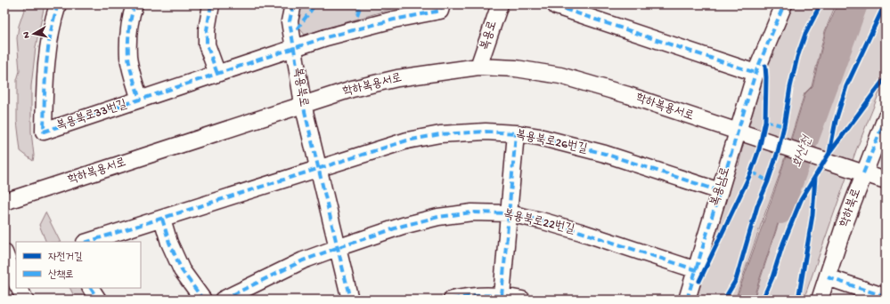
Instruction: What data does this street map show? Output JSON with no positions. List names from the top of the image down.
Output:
{
  "streets": {
    "street": [
      "복용로",
      "학하복용서로",
      "복용북로",
      "복용북로33번길",
      "복용북로26번길",
      "복용남로",
      "학하북로",
      "복용북로22번길"
    ]
  },
  "crossings": [
    ["복용로", "학하복용서로"],
    ["학하복용서로", "복용북로"],
    ["학하복용서로", "복용남로"],
    ["학하복용서로", "학하북로"],
    ["복용북로", "복용북로33번길"],
    ["복용북로", "복용북로26번길"],
    ["복용북로", "복용북로22번길"],
    ["복용북로26번길", "복용남로"],
    ["복용남로", "복용북로22번길"]
  ],
  "water": ["화산천"],
  "legend": ["자전거길", "산책로"],
  "north": "left"
}
